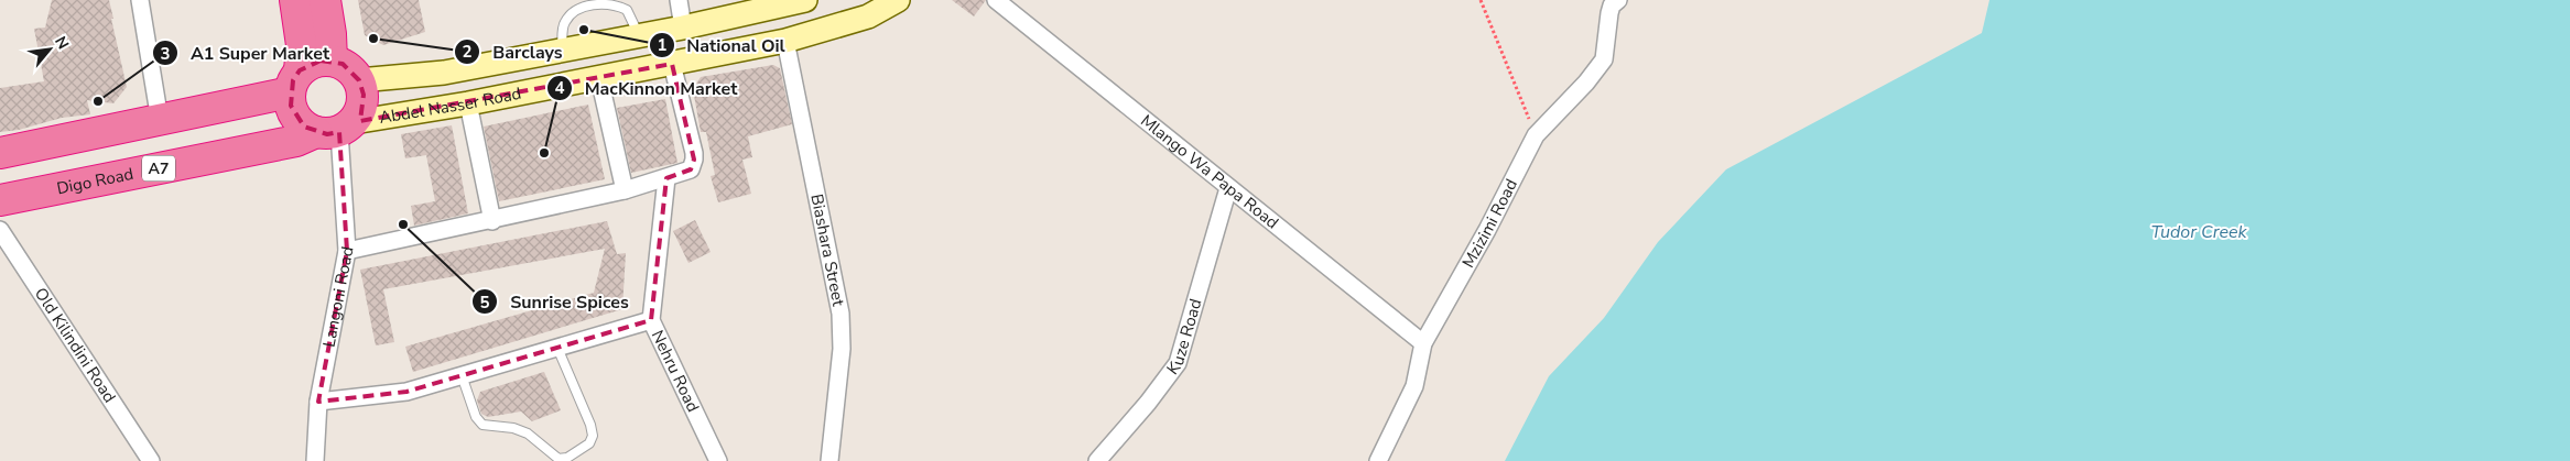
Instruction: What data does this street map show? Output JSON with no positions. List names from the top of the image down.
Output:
{
  "streets": {
    "highway": ["A7", "Digo Road"],
    "main road": ["Abdel Nasser Road"],
    "street": [
      "Mlango Wa Papa Road",
      "Mzizimi Road",
      "Biashara Street",
      "Langoni Road",
      "Kuze Road",
      "Old Kilindini Road",
      "Nehru Road"
    ]
  },
  "crossings": [
    ["Abdel Nasser Road", "Digo Road"],
    ["Abdel Nasser Road", "Biashara Street"],
    ["Abdel Nasser Road", "Langoni Road"],
    ["Mlango Wa Papa Road", "Mzizimi Road"],
    ["Mlango Wa Papa Road", "Kuze Road"],
    ["Digo Road", "Langoni Road"]
  ],
  "water": ["Tudor Creek"],
  "places": [
    "National Oil",
    "Barclays",
    "A1 Super Market",
    "MacKinnon Market",
    "Sunrise Spices"
  ],
  "north": "top right"
}
